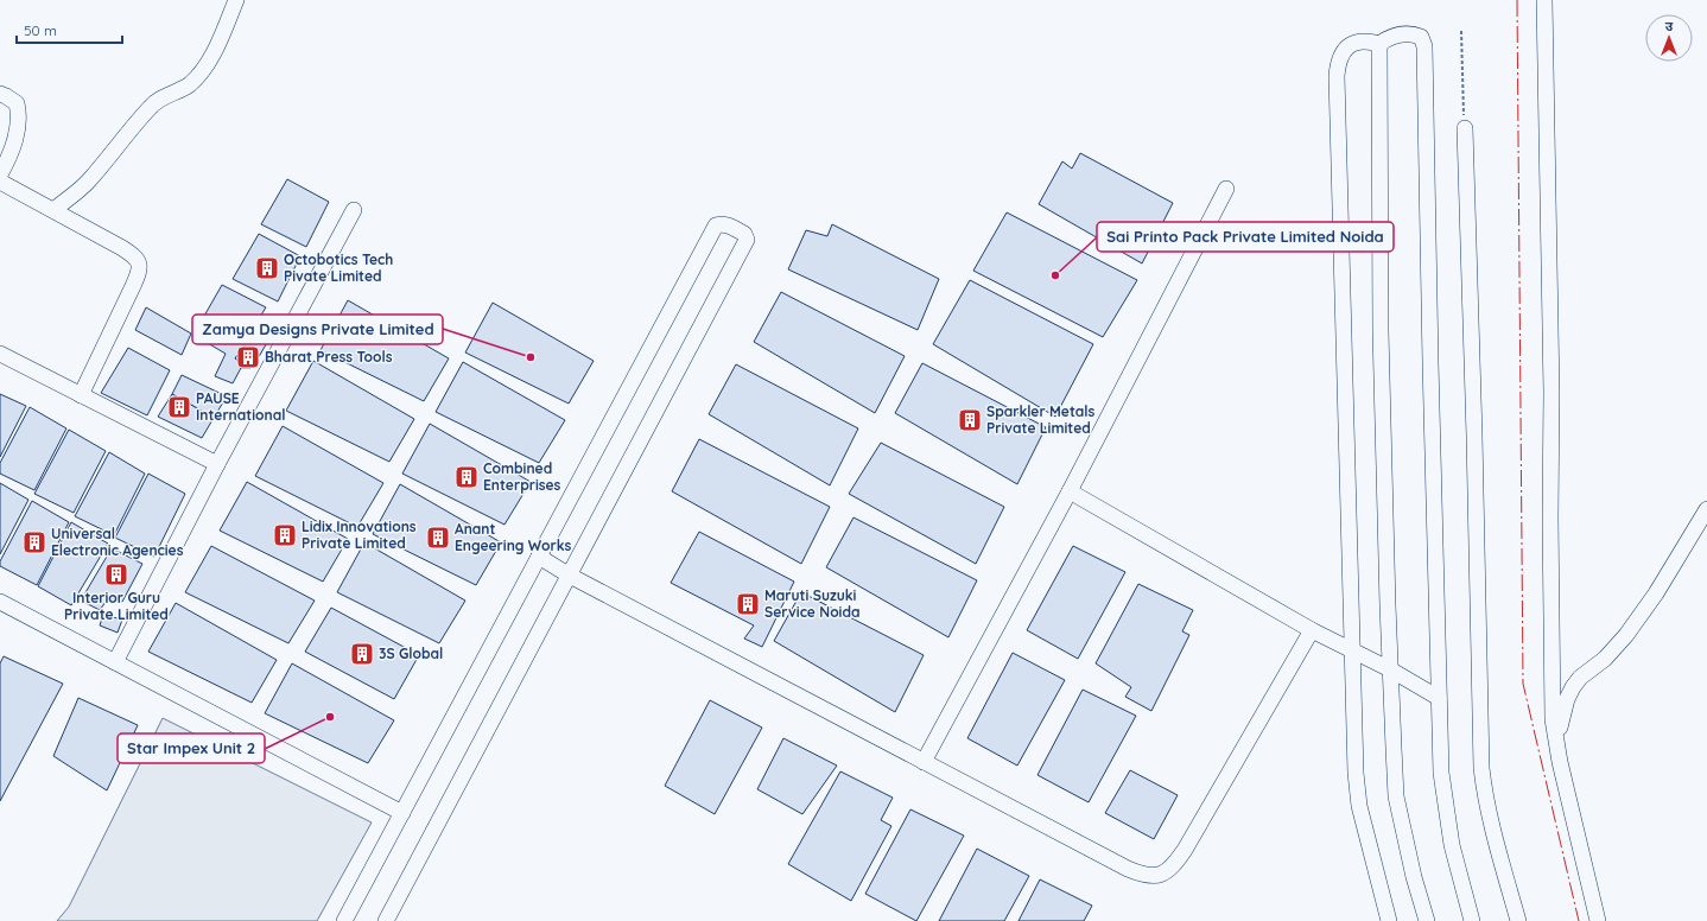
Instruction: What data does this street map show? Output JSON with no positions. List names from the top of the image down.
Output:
{
  "places": {
    "building": [
      "Octobotics Tech Pivate Limited",
      "Bharat Press Tools",
      "PAUSE International",
      "Sparkler Metals Private Limited",
      "Combined Enterprises",
      "Lidix Innovations Private Limited",
      "Anant Engeering Works",
      "Universal Electronic Agencies",
      "Interior Guru Private Limited",
      "Maruti Suzuki Service Noida",
      "3S Global"
    ],
    "other": ["Sai Printo Pack Private Limited Noida", "Zamya Designs Private Limited", "Star Impex Unit 2"]
  },
  "scale_bar": "50 m",
  "north": "top"
}
